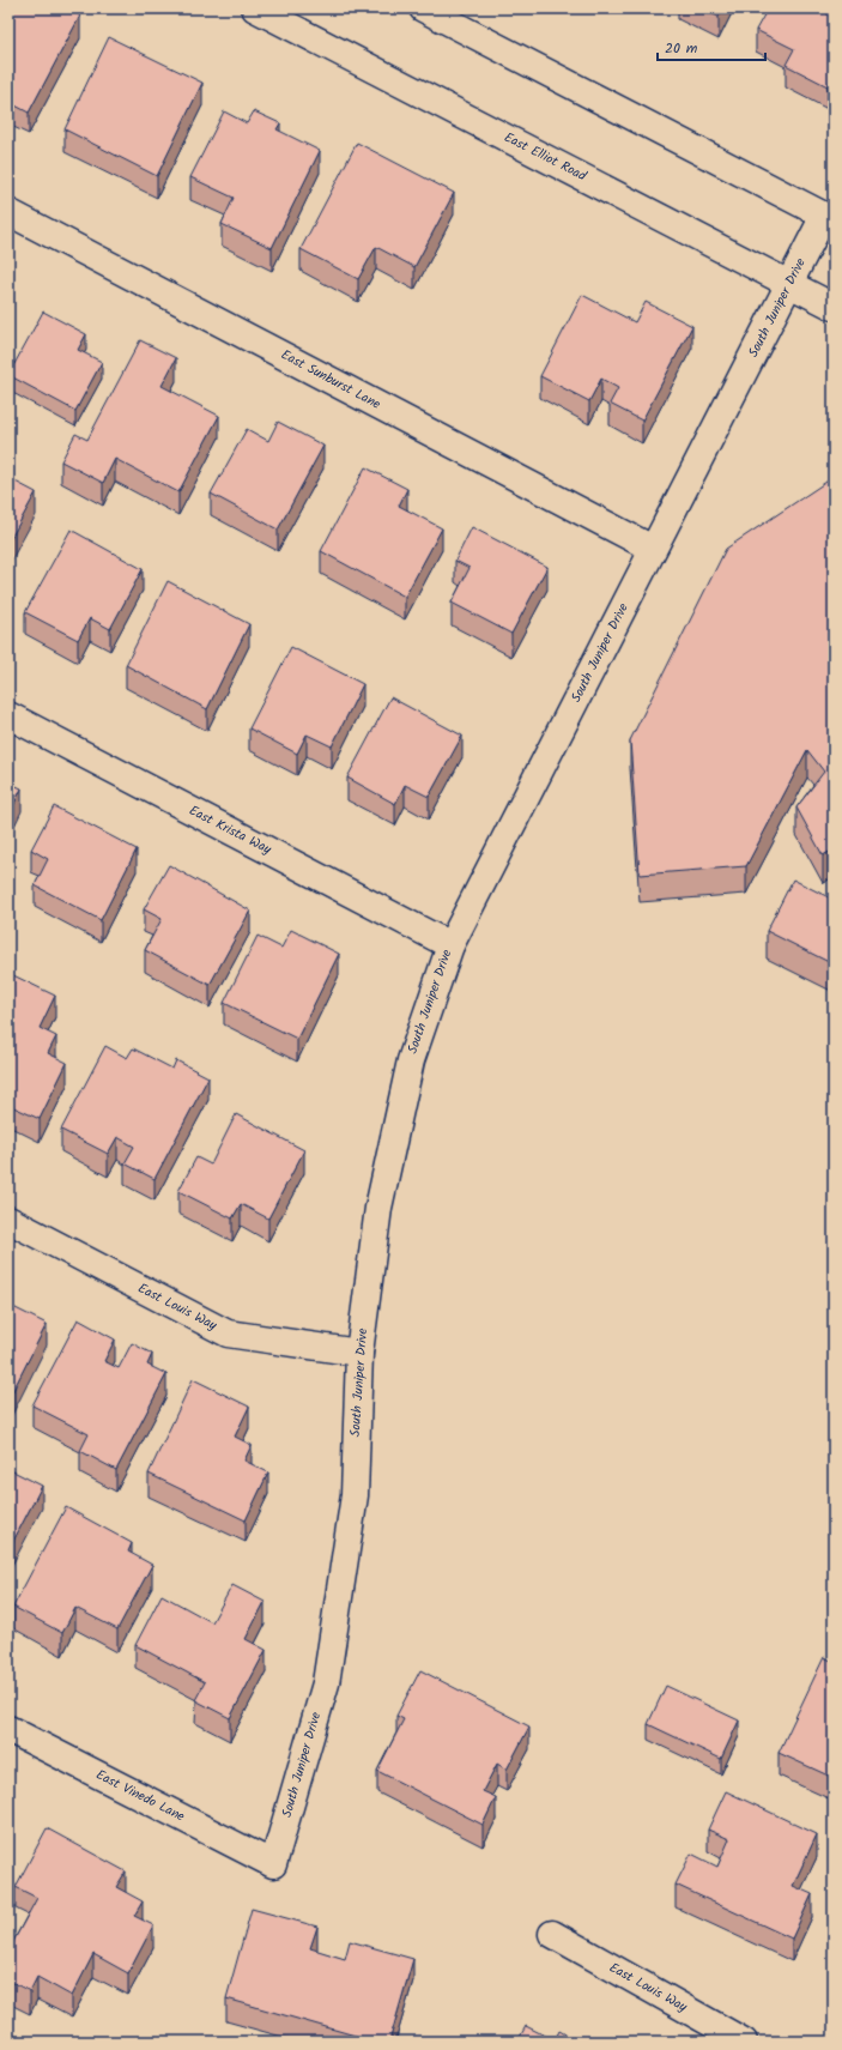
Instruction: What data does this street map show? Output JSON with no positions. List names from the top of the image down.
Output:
{
  "streets": {
    "street": [
      "East Elliot Road",
      "South Juniper Drive",
      "East Sunburst Lane",
      "East Krista Way",
      "East Louis Way",
      "East Vinedo Lane"
    ]
  },
  "crossings": [
    ["East Elliot Road", "South Juniper Drive"],
    ["South Juniper Drive", "East Sunburst Lane"],
    ["South Juniper Drive", "East Krista Way"],
    ["South Juniper Drive", "East Louis Way"],
    ["South Juniper Drive", "East Vinedo Lane"]
  ],
  "scale_bar": "20 m"
}
